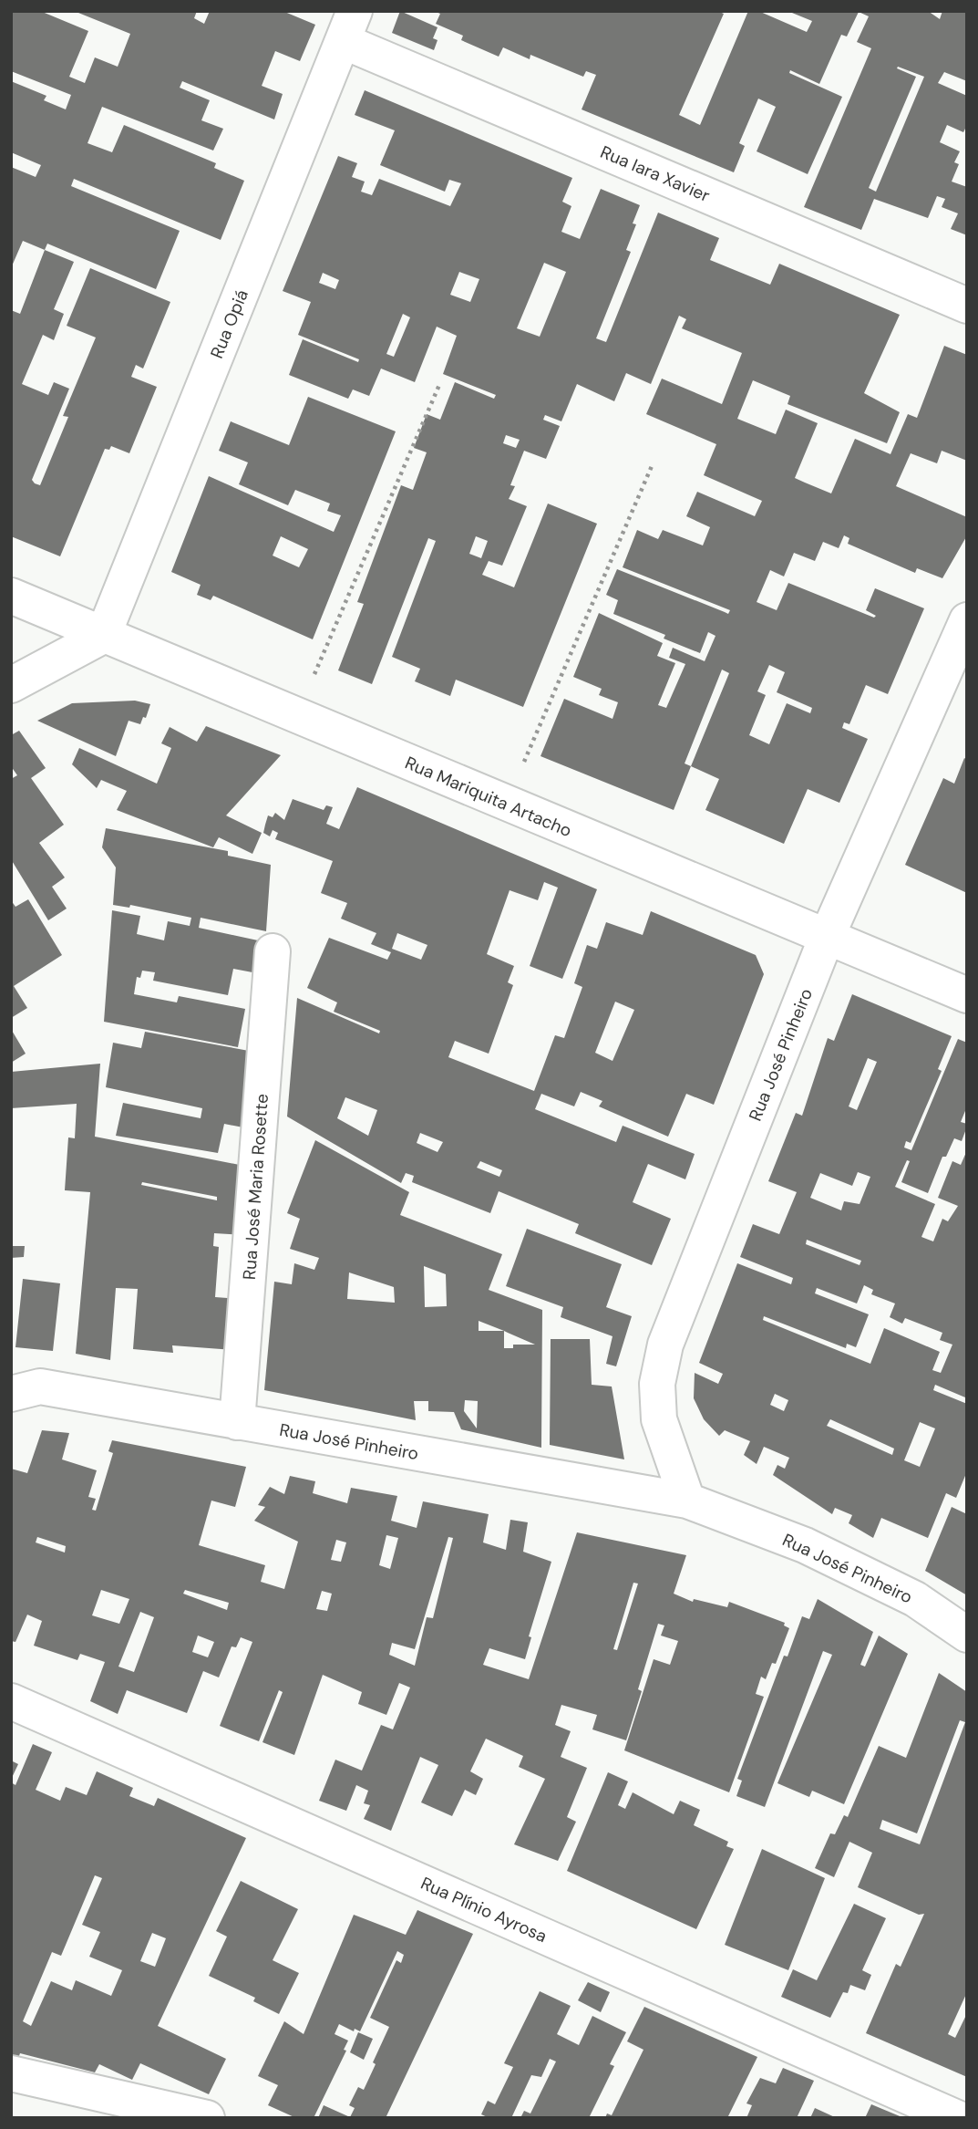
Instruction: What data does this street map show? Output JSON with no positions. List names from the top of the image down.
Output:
{
  "streets": {
    "street": [
      "Rua Iara Xavier",
      "Rua Opiá",
      "Rua Mariquita Artacho",
      "Rua José Pinheiro",
      "Rua José Maria Rosette",
      "Rua Plínio Ayrosa"
    ]
  },
  "crossings": [
    ["Rua Iara Xavier", "Rua Opiá"],
    ["Rua Opiá", "Rua Mariquita Artacho"],
    ["Rua Mariquita Artacho", "Rua José Pinheiro"],
    ["Rua José Pinheiro", "Rua José Maria Rosette"]
  ]
}
